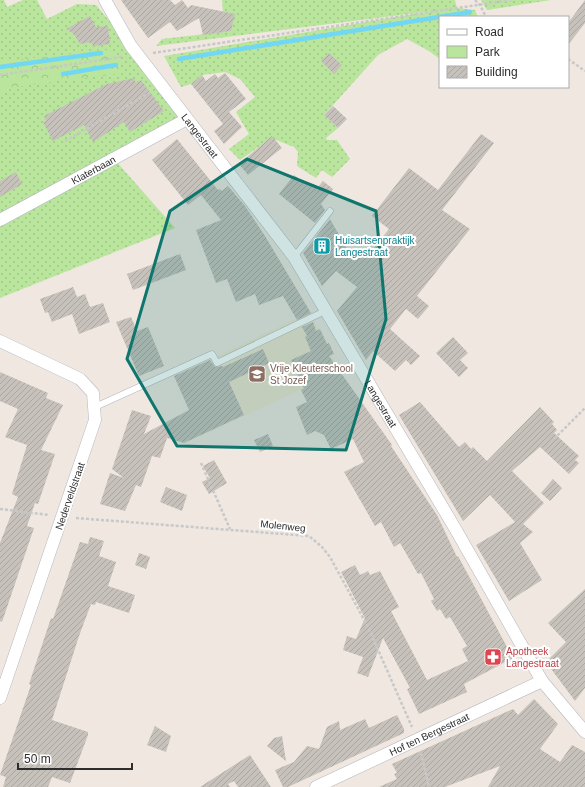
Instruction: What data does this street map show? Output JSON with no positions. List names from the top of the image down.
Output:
{
  "streets": {
    "street": [
      "Langestraat",
      "Klaterbaan",
      "Nederveldstraat",
      "Hof ten Bergestraat"
    ],
    "path": ["Molenweg"]
  },
  "crossings": [
    ["Langestraat", "Klaterbaan"],
    ["Langestraat", "Hof ten Bergestraat"],
    ["Nederveldstraat", "Molenweg"],
    ["Molenweg", "Hof ten Bergestraat"]
  ],
  "places": {
    "building": ["Huisartsenpraktijk Langestraat"],
    "school or university": ["Vrije Kleuterschool St Jozef"],
    "pharmacy": ["Apotheek Langestraat"]
  },
  "legend": ["Road", "Park", "Building"],
  "scale_bar": "50 m"
}
